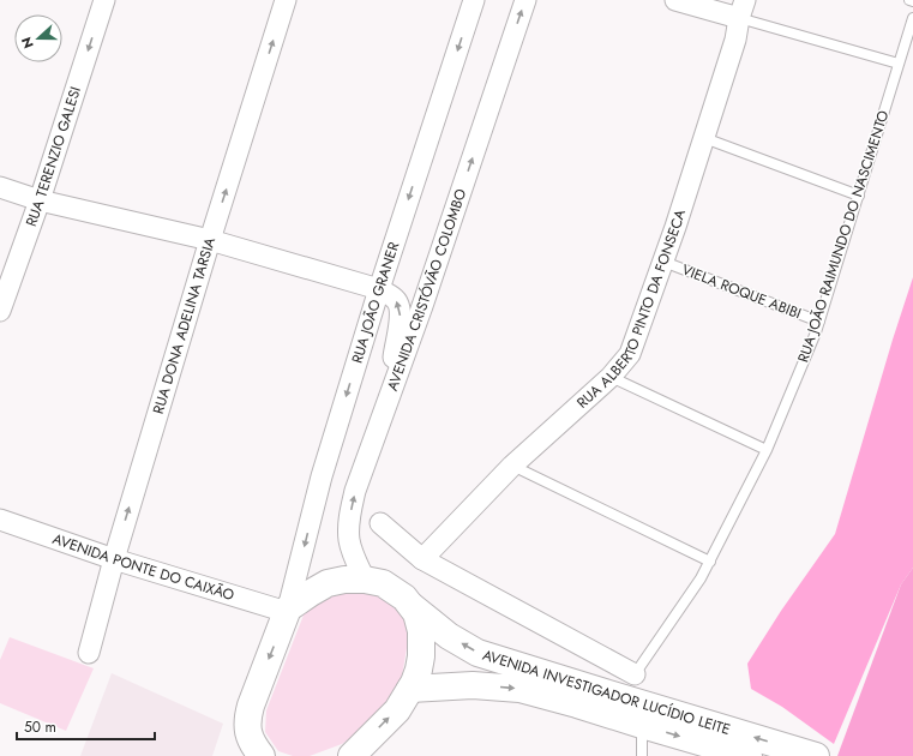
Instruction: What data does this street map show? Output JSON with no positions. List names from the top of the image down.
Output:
{
  "streets": {
    "main road": ["AVENIDA INVESTIGADOR LUCÍDIO LEITE"],
    "street": [
      "RUA TERENZIO GALESI",
      "AVENIDA CRISTÓVÃO COLOMBO",
      "RUA JOÃO GRANER",
      "RUA ALBERTO PINTO DA FONSECA",
      "RUA DONA ADELINA TARSIA",
      "AVENIDA PONTE DO CAIXÃO"
    ],
    "lane": ["RUA JOÃO RAIMUNDO DO NASCIMENTO", "VIELA ROQUE ABIBI"]
  },
  "crossings": [
    ["RUA JOÃO RAIMUNDO DO NASCIMENTO", "VIELA ROQUE ABIBI"],
    ["AVENIDA CRISTÓVÃO COLOMBO", "AVENIDA INVESTIGADOR LUCÍDIO LEITE"],
    ["VIELA ROQUE ABIBI", "RUA ALBERTO PINTO DA FONSECA"],
    ["RUA JOÃO GRANER", "AVENIDA PONTE DO CAIXÃO"],
    ["RUA JOÃO GRANER", "AVENIDA INVESTIGADOR LUCÍDIO LEITE"],
    ["RUA DONA ADELINA TARSIA", "AVENIDA PONTE DO CAIXÃO"],
    ["AVENIDA PONTE DO CAIXÃO", "AVENIDA INVESTIGADOR LUCÍDIO LEITE"]
  ],
  "one_way": [
    "RUA TERENZIO GALESI",
    "AVENIDA CRISTÓVÃO COLOMBO",
    "RUA JOÃO GRANER",
    "RUA DONA ADELINA TARSIA"
  ],
  "scale_bar": "50 m",
  "north": "left"
}
